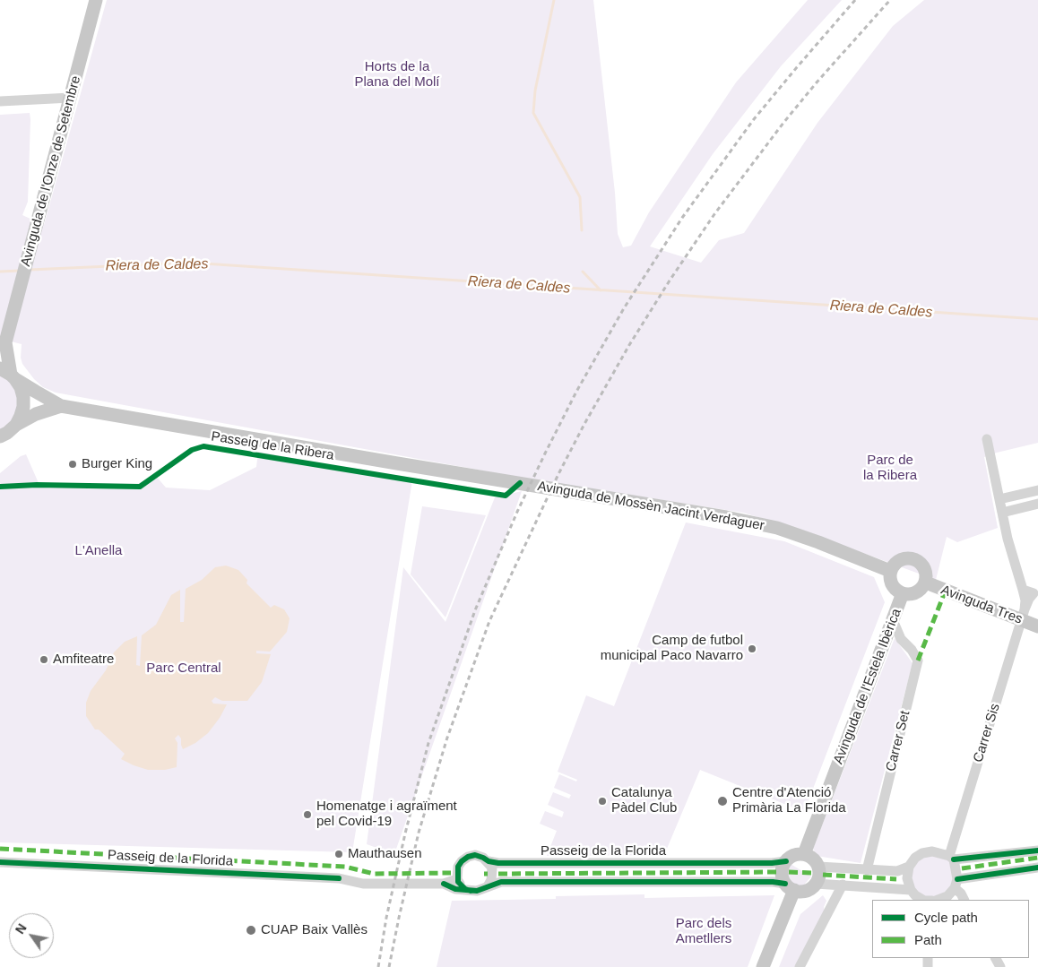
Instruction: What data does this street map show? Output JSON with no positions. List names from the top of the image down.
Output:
{
  "streets": {
    "main road": [
      "Avinguda de l'Onze de Setembre",
      "Avinguda de Mossèn Jacint Verdaguer",
      "Avinguda Tres",
      "Avinguda de l'Estela Ibèrica"
    ],
    "street": ["Carrer Sis", "Carrer Set", "Passeig de la Florida"],
    "cycle path": ["Passeig de la Ribera"]
  },
  "crossings": [
    ["Avinguda de l'Onze de Setembre", "Avinguda de Mossèn Jacint Verdaguer"],
    ["Avinguda de Mossèn Jacint Verdaguer", "Avinguda Tres"],
    ["Avinguda de Mossèn Jacint Verdaguer", "Avinguda de l'Estela Ibèrica"],
    ["Avinguda Tres", "Avinguda de l'Estela Ibèrica"],
    ["Avinguda Tres", "Carrer Sis"],
    ["Avinguda de l'Estela Ibèrica", "Carrer Set"],
    ["Avinguda de l'Estela Ibèrica", "Passeig de la Florida"]
  ],
  "water": ["Riera de Caldes"],
  "parks": [
    "Horts de la Plana del Molí",
    "Parc de la Ribera",
    "L'Anella",
    "Parc Central",
    "Parc dels Ametllers"
  ],
  "places": [
    "Burger King",
    "Camp de futbol municipal Paco Navarro",
    "Amfiteatre",
    "Catalunya Pàdel Club",
    "Centre d'Atenció Primària La Florida",
    "Homenatge i agraïment pel Covid-19",
    "Mauthausen",
    "CUAP Baix Vallès"
  ],
  "legend": ["Cycle path", "Path"],
  "north": "top left"
}
